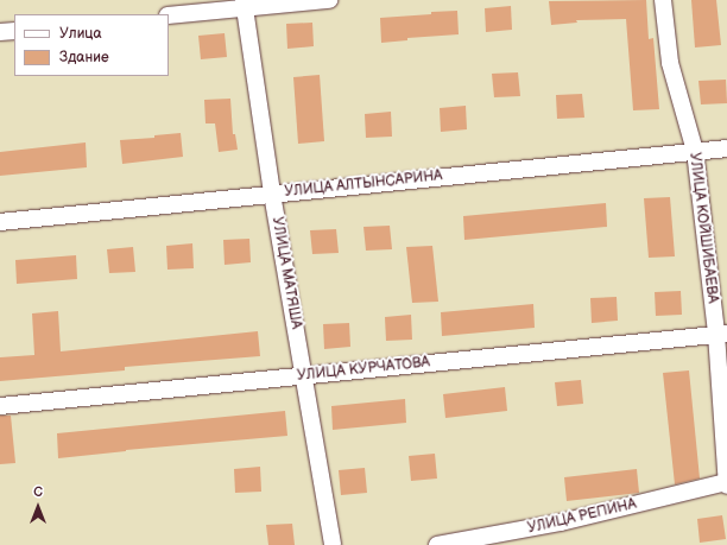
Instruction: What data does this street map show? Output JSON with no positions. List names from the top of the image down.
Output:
{
  "streets": {
    "street": [
      "УЛИЦА АЛТЫНСАРИНА",
      "УЛИЦА КОЙШИБАЕВА",
      "УЛИЦА МАТЯША",
      "УЛИЦА КУРЧАТОВА",
      "УЛИЦА РЕПИНА"
    ]
  },
  "crossings": [
    ["УЛИЦА АЛТЫНСАРИНА", "УЛИЦА КОЙШИБАЕВА"],
    ["УЛИЦА АЛТЫНСАРИНА", "УЛИЦА МАТЯША"],
    ["УЛИЦА КОЙШИБАЕВА", "УЛИЦА КУРЧАТОВА"],
    ["УЛИЦА КОЙШИБАЕВА", "УЛИЦА РЕПИНА"],
    ["УЛИЦА МАТЯША", "УЛИЦА КУРЧАТОВА"]
  ],
  "legend": ["Улица", "Здание"],
  "north": "top"
}
